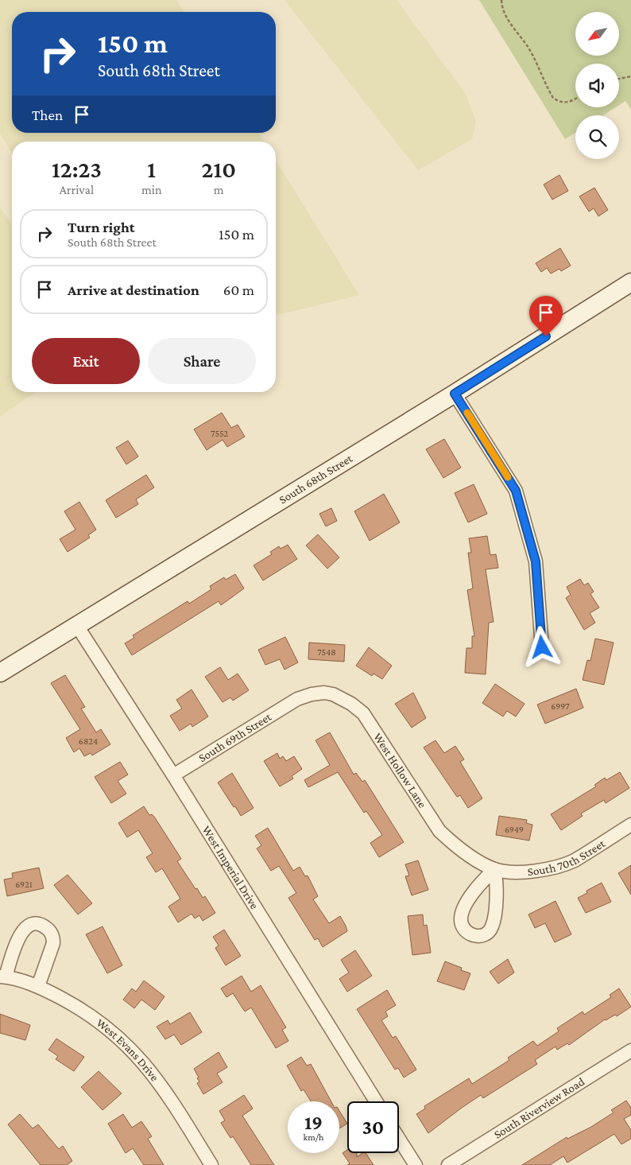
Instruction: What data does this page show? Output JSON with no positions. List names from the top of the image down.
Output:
{
  "streets": {
    "street": [
      "South 68th Street",
      "South 69th Street",
      "West Hollow Lane",
      "South 70th Street",
      "West Imperial Drive",
      "West Evans Drive",
      "South Riverview Road"
    ]
  },
  "crossings": [
    ["South 68th Street", "West Imperial Drive"],
    ["South 69th Street", "West Hollow Lane"],
    ["South 69th Street", "West Imperial Drive"],
    ["West Hollow Lane", "South 70th Street"]
  ],
  "house_numbers": [
    "7552",
    "7548",
    "6997",
    "6824",
    "6949",
    "6921"
  ],
  "north": "bottom left",
  "page": {
    "turn": ["150 m", "South 68th Street"],
    "then": "Then",
    "eta": [
      "12:23",
      "Arrival",
      "1",
      "min",
      "210",
      "m"
    ],
    "list": [
      {
        "name": "Turn right",
        "note": "South 68th Street",
        "value": "150 m"
      },
      {
        "name": "Arrive at destination",
        "value": "60 m"
      }
    ],
    "buttons": ["Exit", "Share"],
    "speed": "19 km/h",
    "limit": "30"
  }
}
